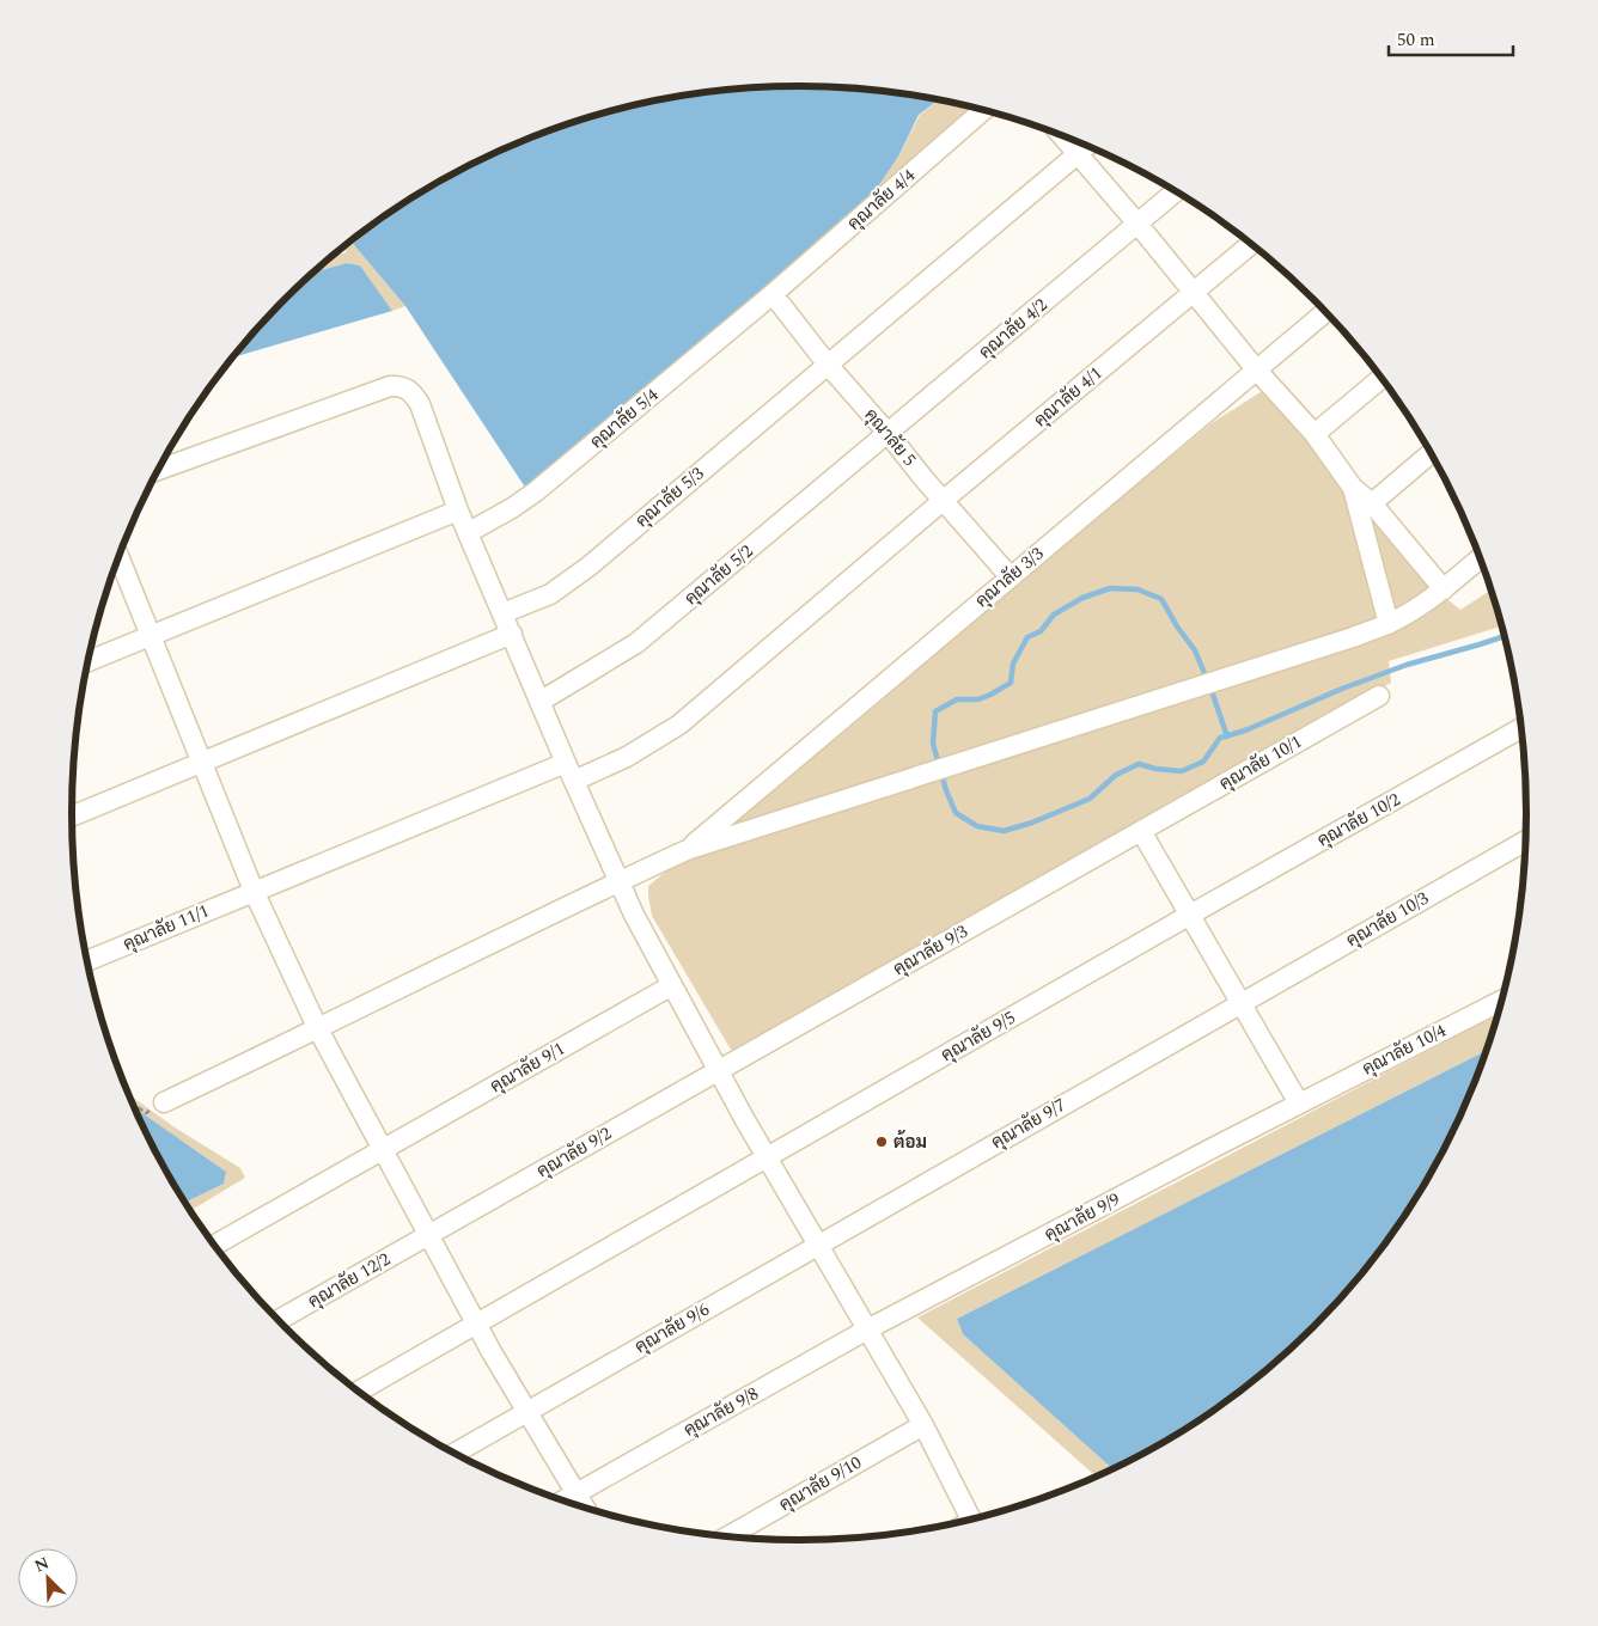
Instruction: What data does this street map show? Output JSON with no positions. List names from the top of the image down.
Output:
{
  "streets": {
    "street": [
      "คุณาลัย 4/4",
      "คุณาลัย 4/2",
      "คุณาลัย 4/1",
      "คุณาลัย 5/4",
      "คุณาลัย 5",
      "คุณาลัย 5/3",
      "คุณาลัย 5/2",
      "คุณาลัย 3/3",
      "คุณาลัย 10/1",
      "คุณาลัย 10/2",
      "คุณาลัย 10/3",
      "คุณาลัย 11/1",
      "คุณาลัย 9/3",
      "คุณาลัย 9/5",
      "คุณาลัย 10/4",
      "คุณาลัย 9/1",
      "คุณาลัย 9/7",
      "คุณาลัย 9/2",
      "คุณาลัย 9/9",
      "คุณาลัย 12/2",
      "คุณาลัย 9/6",
      "คุณาลัย 9/8",
      "คุณาลัย 9/10"
    ]
  },
  "crossings": [
    ["คุณาลัย 4/4", "คุณาลัย 5/4"],
    ["คุณาลัย 4/4", "คุณาลัย 5"],
    ["คุณาลัย 4/2", "คุณาลัย 5"],
    ["คุณาลัย 4/2", "คุณาลัย 5/2"],
    ["คุณาลัย 4/1", "คุณาลัย 5"],
    ["คุณาลัย 5/4", "คุณาลัย 5"],
    ["คุณาลัย 5", "คุณาลัย 5/3"],
    ["คุณาลัย 5", "คุณาลัย 5/2"],
    ["คุณาลัย 5", "คุณาลัย 3/3"],
    ["คุณาลัย 10/1", "คุณาลัย 9/3"],
    ["คุณาลัย 10/2", "คุณาลัย 9/5"],
    ["คุณาลัย 10/3", "คุณาลัย 9/7"],
    ["คุณาลัย 9/3", "คุณาลัย 9/2"],
    ["คุณาลัย 10/4", "คุณาลัย 9/9"],
    ["คุณาลัย 9/7", "คุณาลัย 9/6"],
    ["คุณาลัย 9/2", "คุณาลัย 12/2"],
    ["คุณาลัย 9/9", "คุณาลัย 9/8"]
  ],
  "places": ["ต้อม"],
  "scale_bar": "50 m",
  "north": "top left"
}
